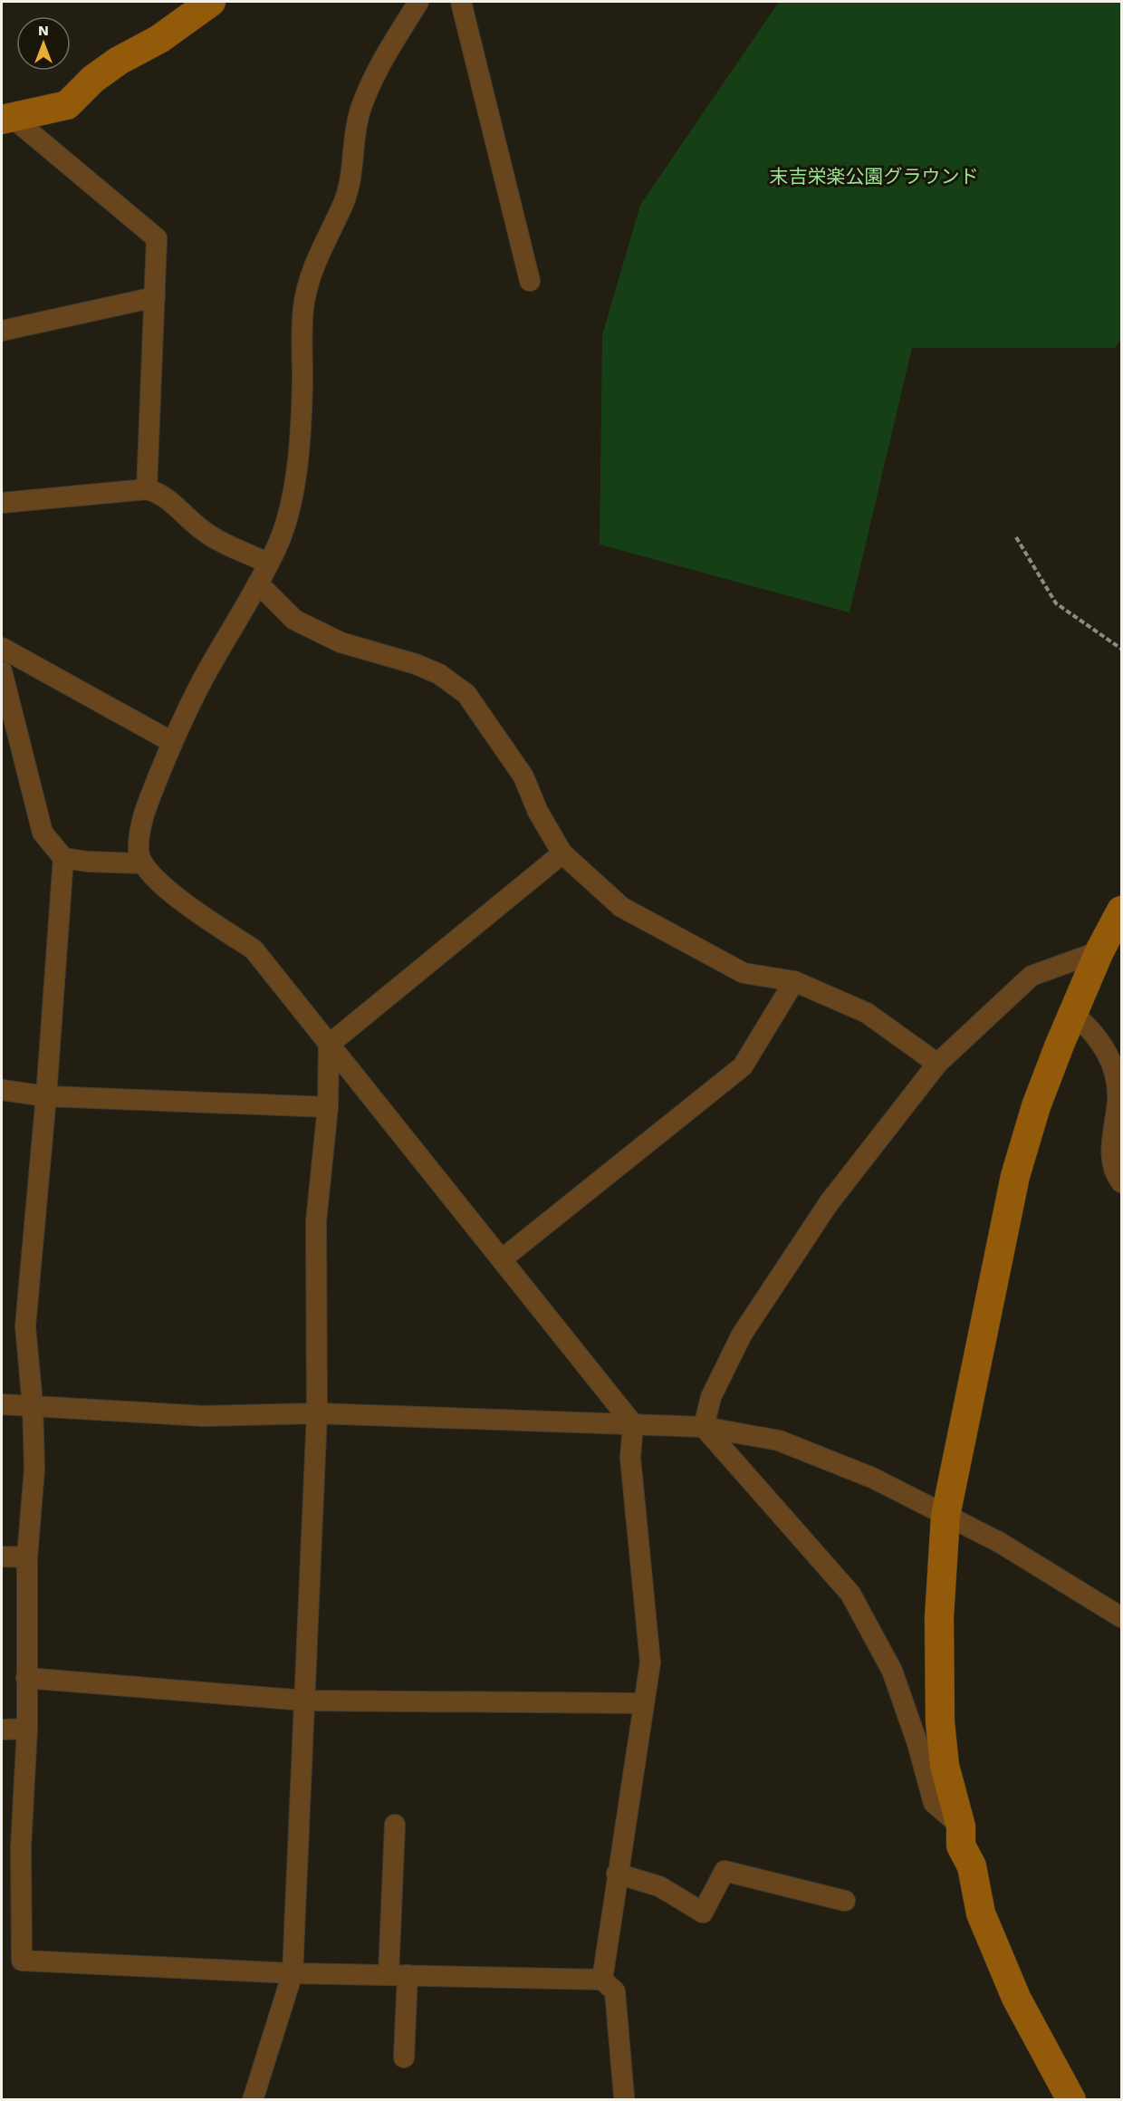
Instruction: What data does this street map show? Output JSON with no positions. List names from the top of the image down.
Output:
{
  "parks": ["末吉栄楽公園グラウンド"],
  "north": "top"
}
